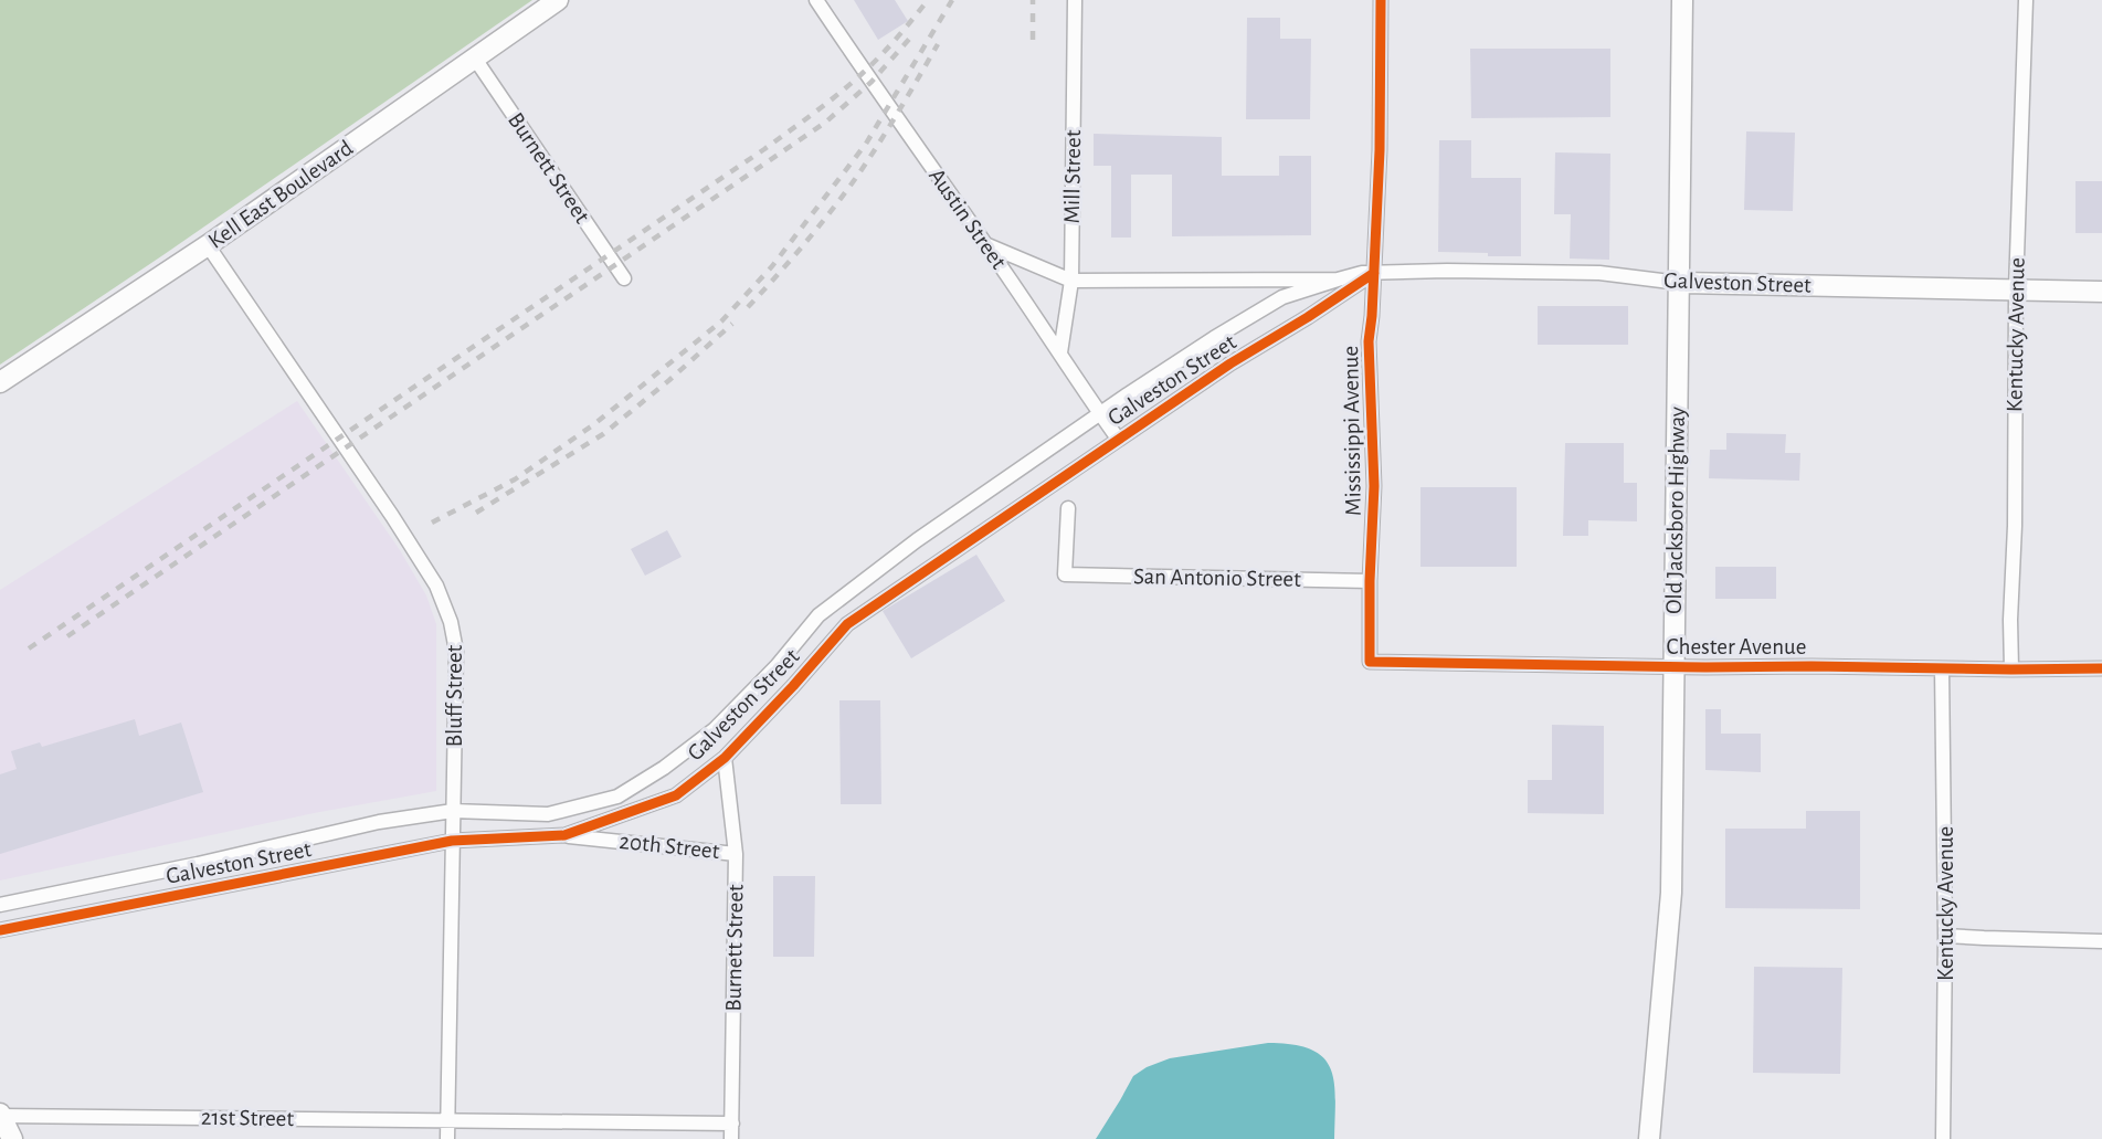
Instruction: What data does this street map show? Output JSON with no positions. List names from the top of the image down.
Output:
{
  "streets": {
    "main road": ["Kell East Boulevard", "Galveston Street", "Old Jacksboro Highway"],
    "street": [
      "Burnett Street",
      "Mill Street",
      "Austin Street",
      "Kentucky Avenue",
      "Mississippi Avenue",
      "San Antonio Street",
      "Chester Avenue",
      "Bluff Street",
      "20th Street",
      "21st Street"
    ]
  },
  "crossings": [
    ["Burnett Street", "Kell East Boulevard"],
    ["Burnett Street", "Galveston Street"],
    ["Burnett Street", "20th Street"],
    ["Burnett Street", "21st Street"],
    ["Mill Street", "Austin Street"],
    ["Mill Street", "Galveston Street"],
    ["Kell East Boulevard", "Bluff Street"],
    ["Austin Street", "Galveston Street"],
    ["Galveston Street", "Kentucky Avenue"],
    ["Galveston Street", "Mississippi Avenue"],
    ["Galveston Street", "Old Jacksboro Highway"],
    ["Galveston Street", "Bluff Street"],
    ["Galveston Street", "20th Street"],
    ["Kentucky Avenue", "Chester Avenue"],
    ["Mississippi Avenue", "San Antonio Street"],
    ["Mississippi Avenue", "Chester Avenue"],
    ["Old Jacksboro Highway", "Chester Avenue"],
    ["Bluff Street", "21st Street"]
  ]
}
